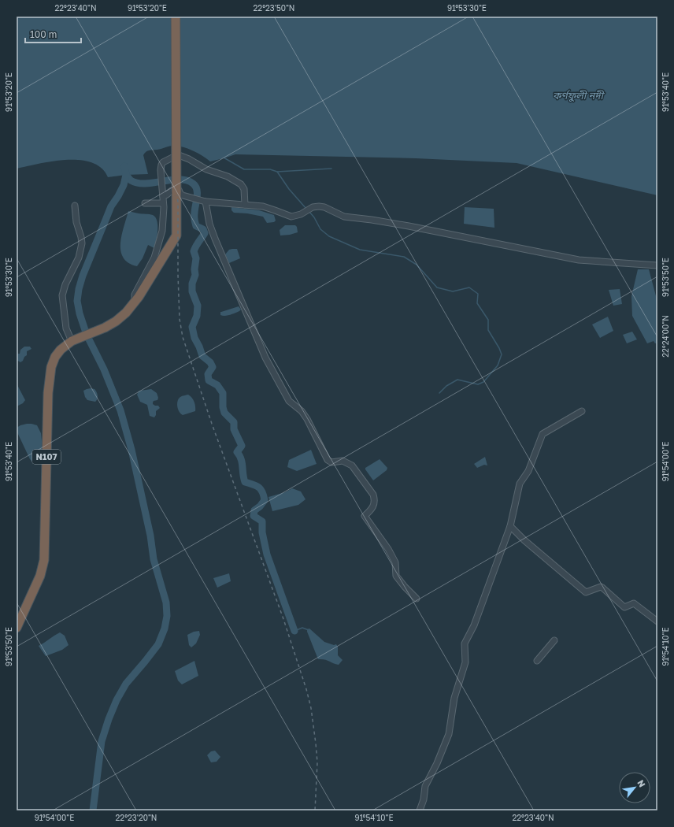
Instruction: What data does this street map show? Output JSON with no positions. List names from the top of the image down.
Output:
{
  "streets": {
    "highway": ["N107"]
  },
  "water": ["কর্ণফুলী নদী"],
  "scale_bar": "100 m",
  "north": "top right",
  "coordinates": [
    "22°23'40\"N",
    "91°53'20\"E",
    "22°23'50\"N",
    "91°53'30\"E",
    "91°53'40\"E",
    "91°53'50\"E",
    "22°24'00\"N",
    "91°54'00\"E",
    "91°54'10\"E",
    "22°23'20\"N"
  ]
}
